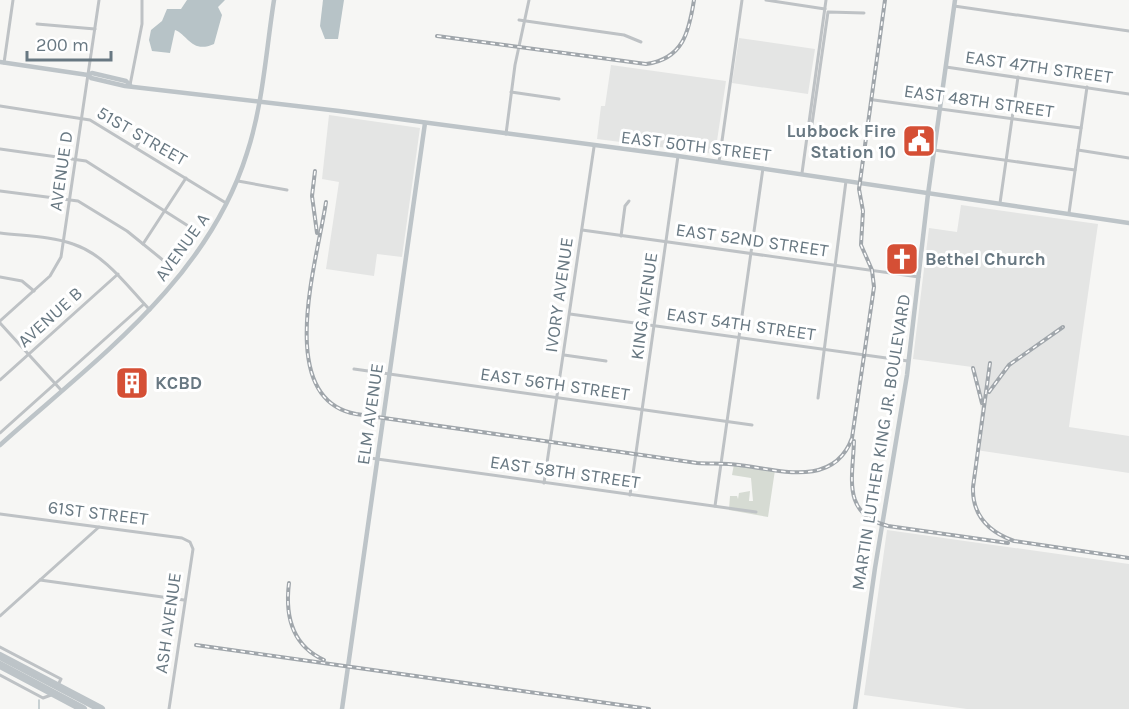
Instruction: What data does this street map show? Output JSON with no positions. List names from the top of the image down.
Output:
{
  "streets": {
    "main road": [
      "EAST 50TH STREET",
      "AVENUE A",
      "ELM AVENUE",
      "MARTIN LUTHER KING JR. BOULEVARD"
    ],
    "street": [
      "EAST 47TH STREET",
      "EAST 48TH STREET",
      "51ST STREET",
      "AVENUE D",
      "EAST 52ND STREET",
      "IVORY AVENUE",
      "KING AVENUE",
      "AVENUE B",
      "EAST 54TH STREET",
      "EAST 56TH STREET",
      "EAST 58TH STREET",
      "61ST STREET",
      "ASH AVENUE"
    ]
  },
  "crossings": [
    ["EAST 47TH STREET", "MARTIN LUTHER KING JR. BOULEVARD"],
    ["EAST 48TH STREET", "MARTIN LUTHER KING JR. BOULEVARD"],
    ["51ST STREET", "AVENUE D"],
    ["51ST STREET", "AVENUE A"],
    ["EAST 50TH STREET", "AVENUE D"],
    ["EAST 50TH STREET", "AVENUE A"],
    ["EAST 50TH STREET", "IVORY AVENUE"],
    ["EAST 50TH STREET", "KING AVENUE"],
    ["EAST 50TH STREET", "ELM AVENUE"],
    ["EAST 50TH STREET", "MARTIN LUTHER KING JR. BOULEVARD"],
    ["EAST 52ND STREET", "IVORY AVENUE"],
    ["EAST 52ND STREET", "KING AVENUE"],
    ["EAST 52ND STREET", "MARTIN LUTHER KING JR. BOULEVARD"],
    ["IVORY AVENUE", "EAST 54TH STREET"],
    ["IVORY AVENUE", "EAST 56TH STREET"],
    ["IVORY AVENUE", "EAST 58TH STREET"],
    ["KING AVENUE", "EAST 54TH STREET"],
    ["KING AVENUE", "EAST 56TH STREET"],
    ["KING AVENUE", "EAST 58TH STREET"],
    ["EAST 54TH STREET", "MARTIN LUTHER KING JR. BOULEVARD"],
    ["EAST 56TH STREET", "ELM AVENUE"],
    ["ELM AVENUE", "EAST 58TH STREET"],
    ["61ST STREET", "ASH AVENUE"]
  ],
  "places": {
    "public building": ["Lubbock Fire Station 10"],
    "church": ["Bethel Church"],
    "building": ["KCBD"]
  },
  "scale_bar": "200 m"
}
